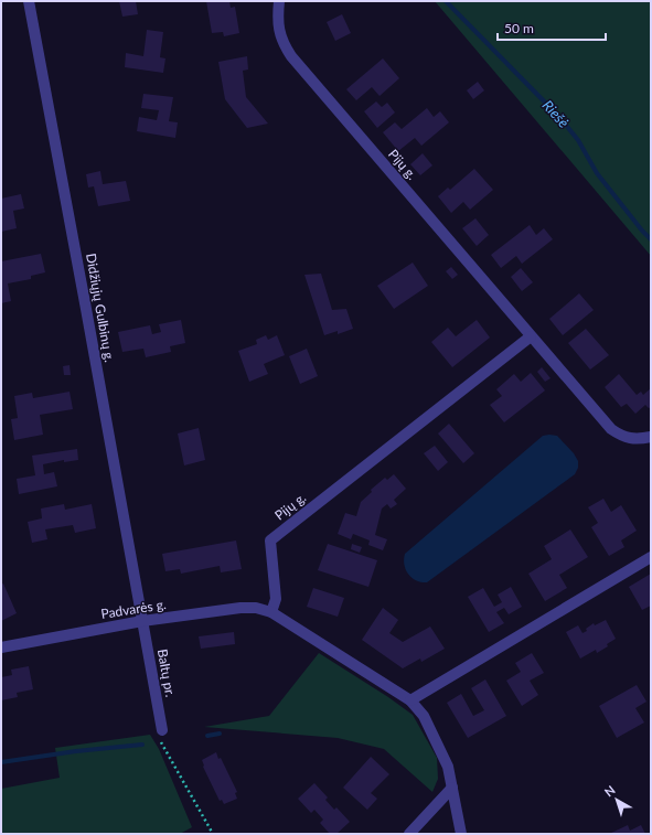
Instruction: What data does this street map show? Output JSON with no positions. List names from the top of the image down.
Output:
{
  "streets": {
    "street": [
      "Pijų g.",
      "Didžiųjų Gulbinų g.",
      "Padvarės g.",
      "Baltų pr."
    ]
  },
  "crossings": [
    ["Pijų g.", "Padvarės g."],
    ["Didžiųjų Gulbinų g.", "Padvarės g."],
    ["Didžiųjų Gulbinų g.", "Baltų pr."],
    ["Padvarės g.", "Baltų pr."]
  ],
  "water": ["Riešė"],
  "scale_bar": "50 m",
  "north": "top left"
}
